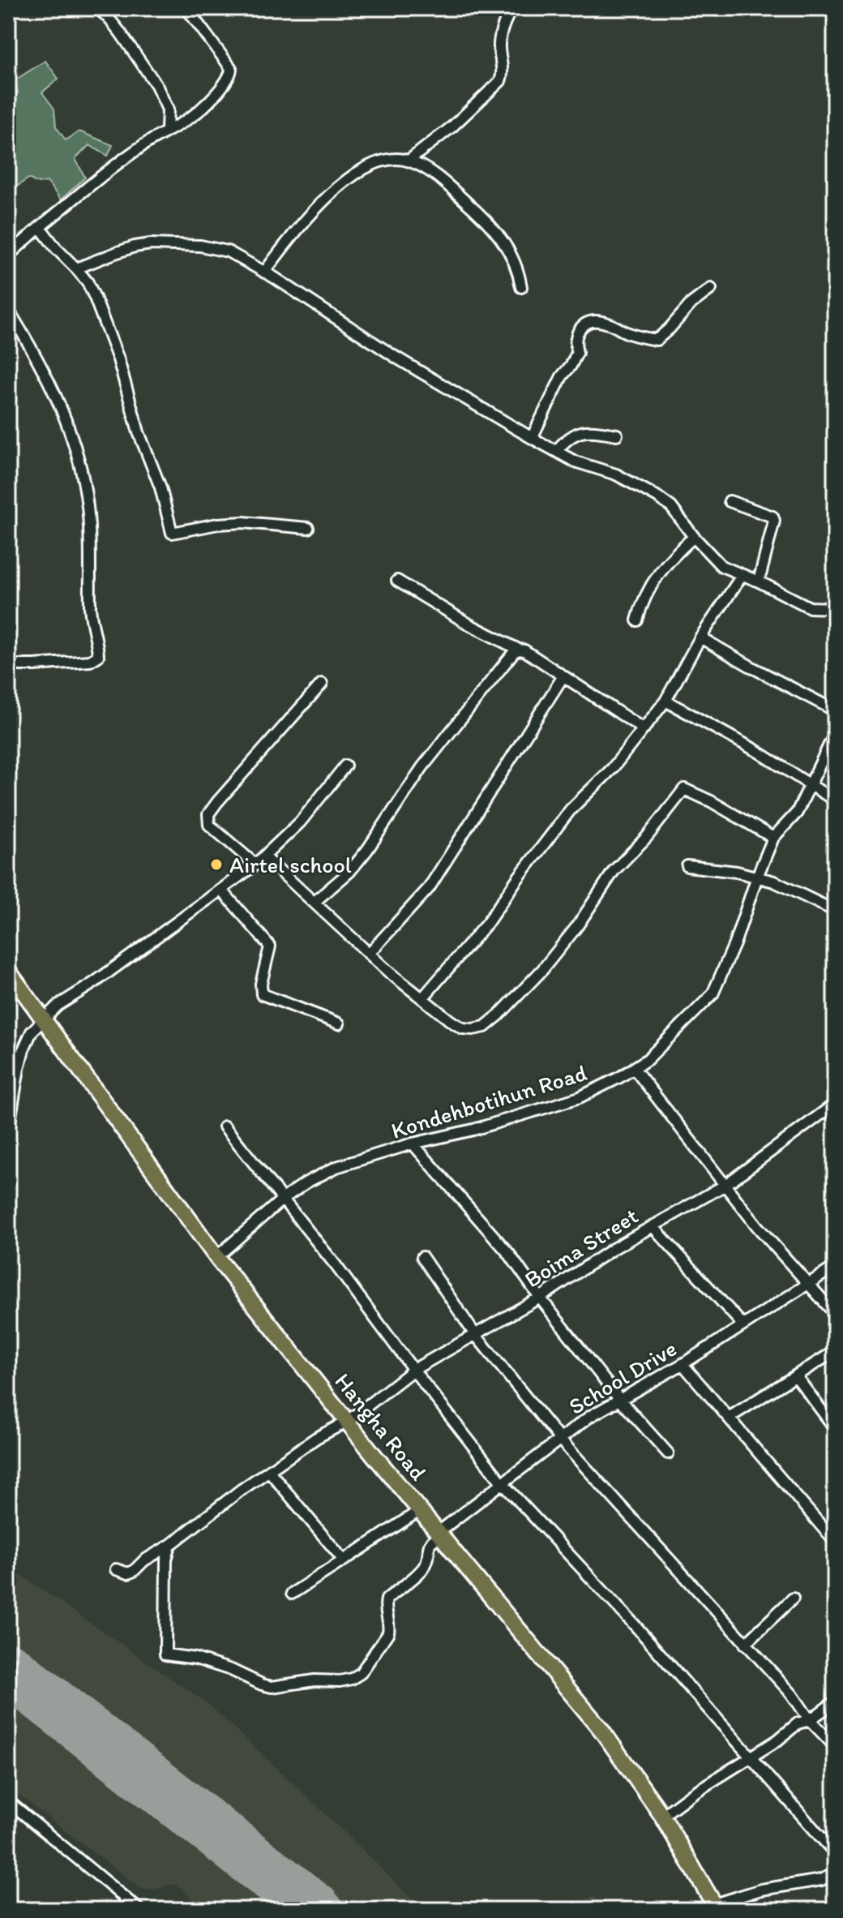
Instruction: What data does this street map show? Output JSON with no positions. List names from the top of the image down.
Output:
{
  "streets": {
    "highway": ["Hangha Road"],
    "street": ["Kondehbotihun Road", "Boima Street", "School Drive"]
  },
  "crossings": [
    ["Kondehbotihun Road", "Hangha Road"],
    ["Boima Street", "School Drive"],
    ["Boima Street", "Hangha Road"],
    ["School Drive", "Hangha Road"]
  ],
  "places": ["Airtel school"]
}
